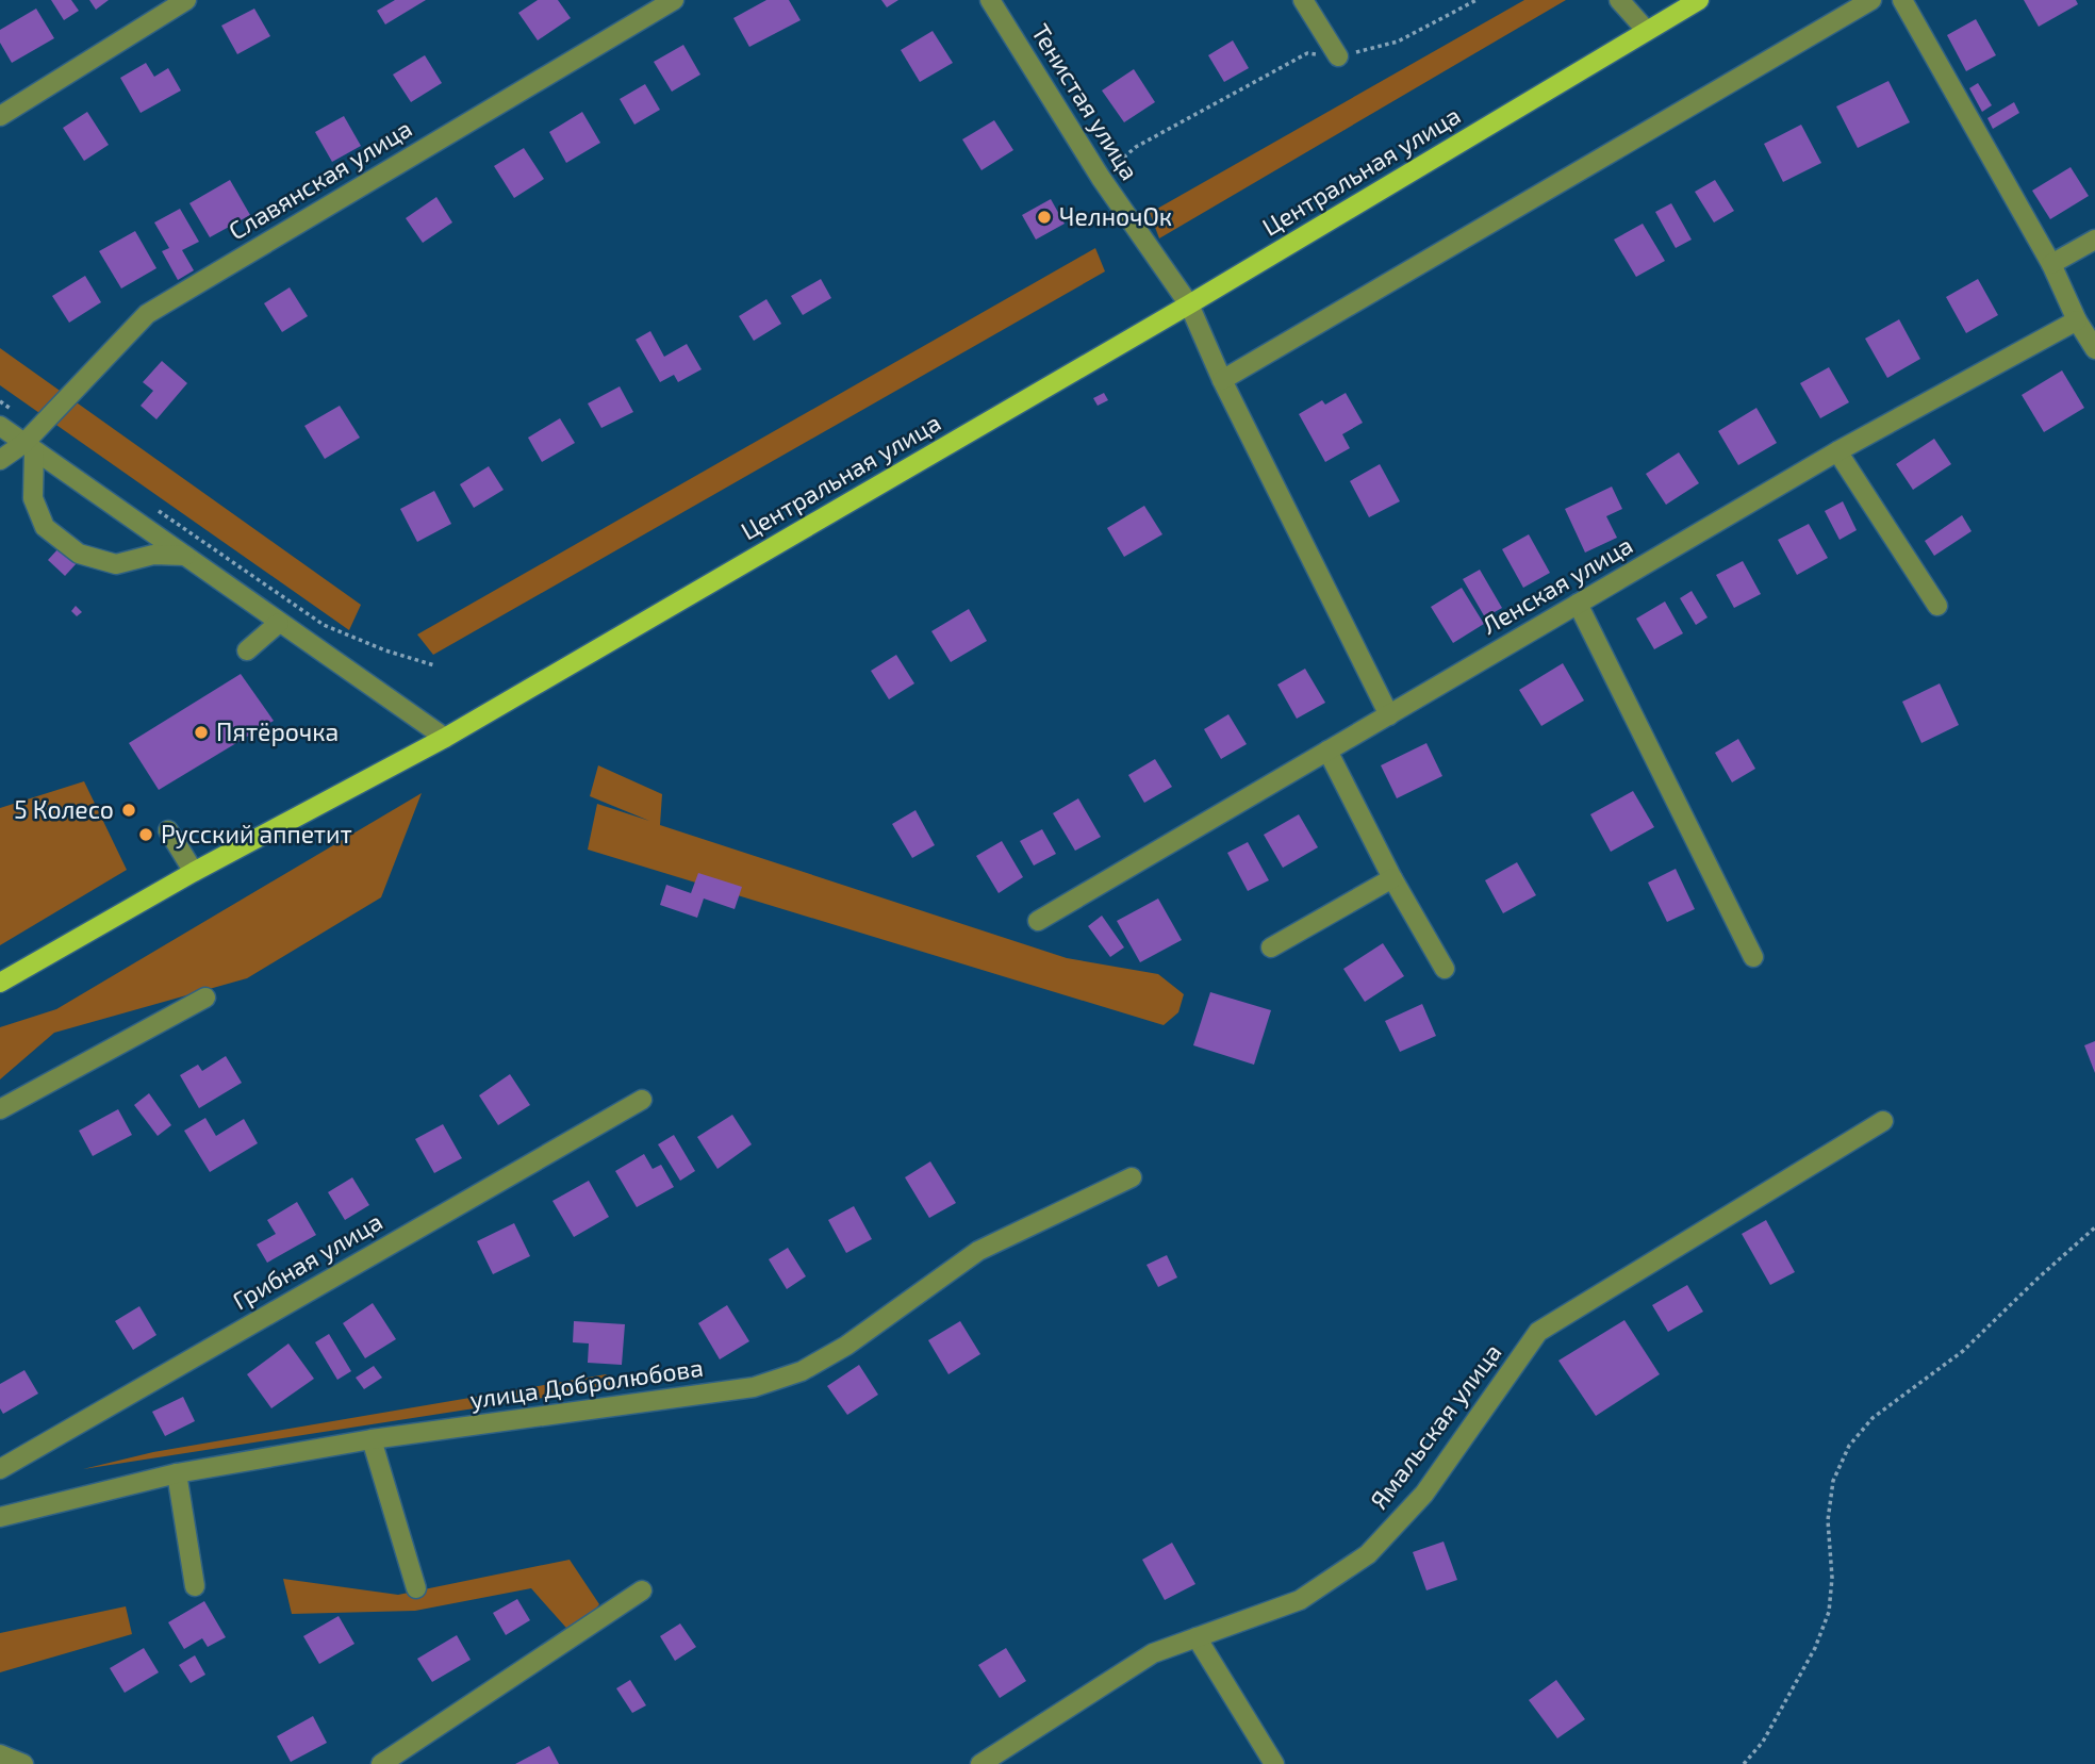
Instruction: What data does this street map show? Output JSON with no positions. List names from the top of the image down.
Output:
{
  "streets": {
    "main road": ["Центральная улица"],
    "street": [
      "Тенистая улица",
      "Славянская улица",
      "Ленская улица",
      "Грибная улица",
      "улица Добролюбова",
      "Ямальская улица"
    ]
  },
  "crossings": [
    ["Тенистая улица", "Центральная улица"],
    ["Тенистая улица", "Ленская улица"]
  ],
  "places": [
    "ЧелночОк",
    "Пятёрочка",
    "5 Колесо",
    "Русский аппетит"
  ]
}
